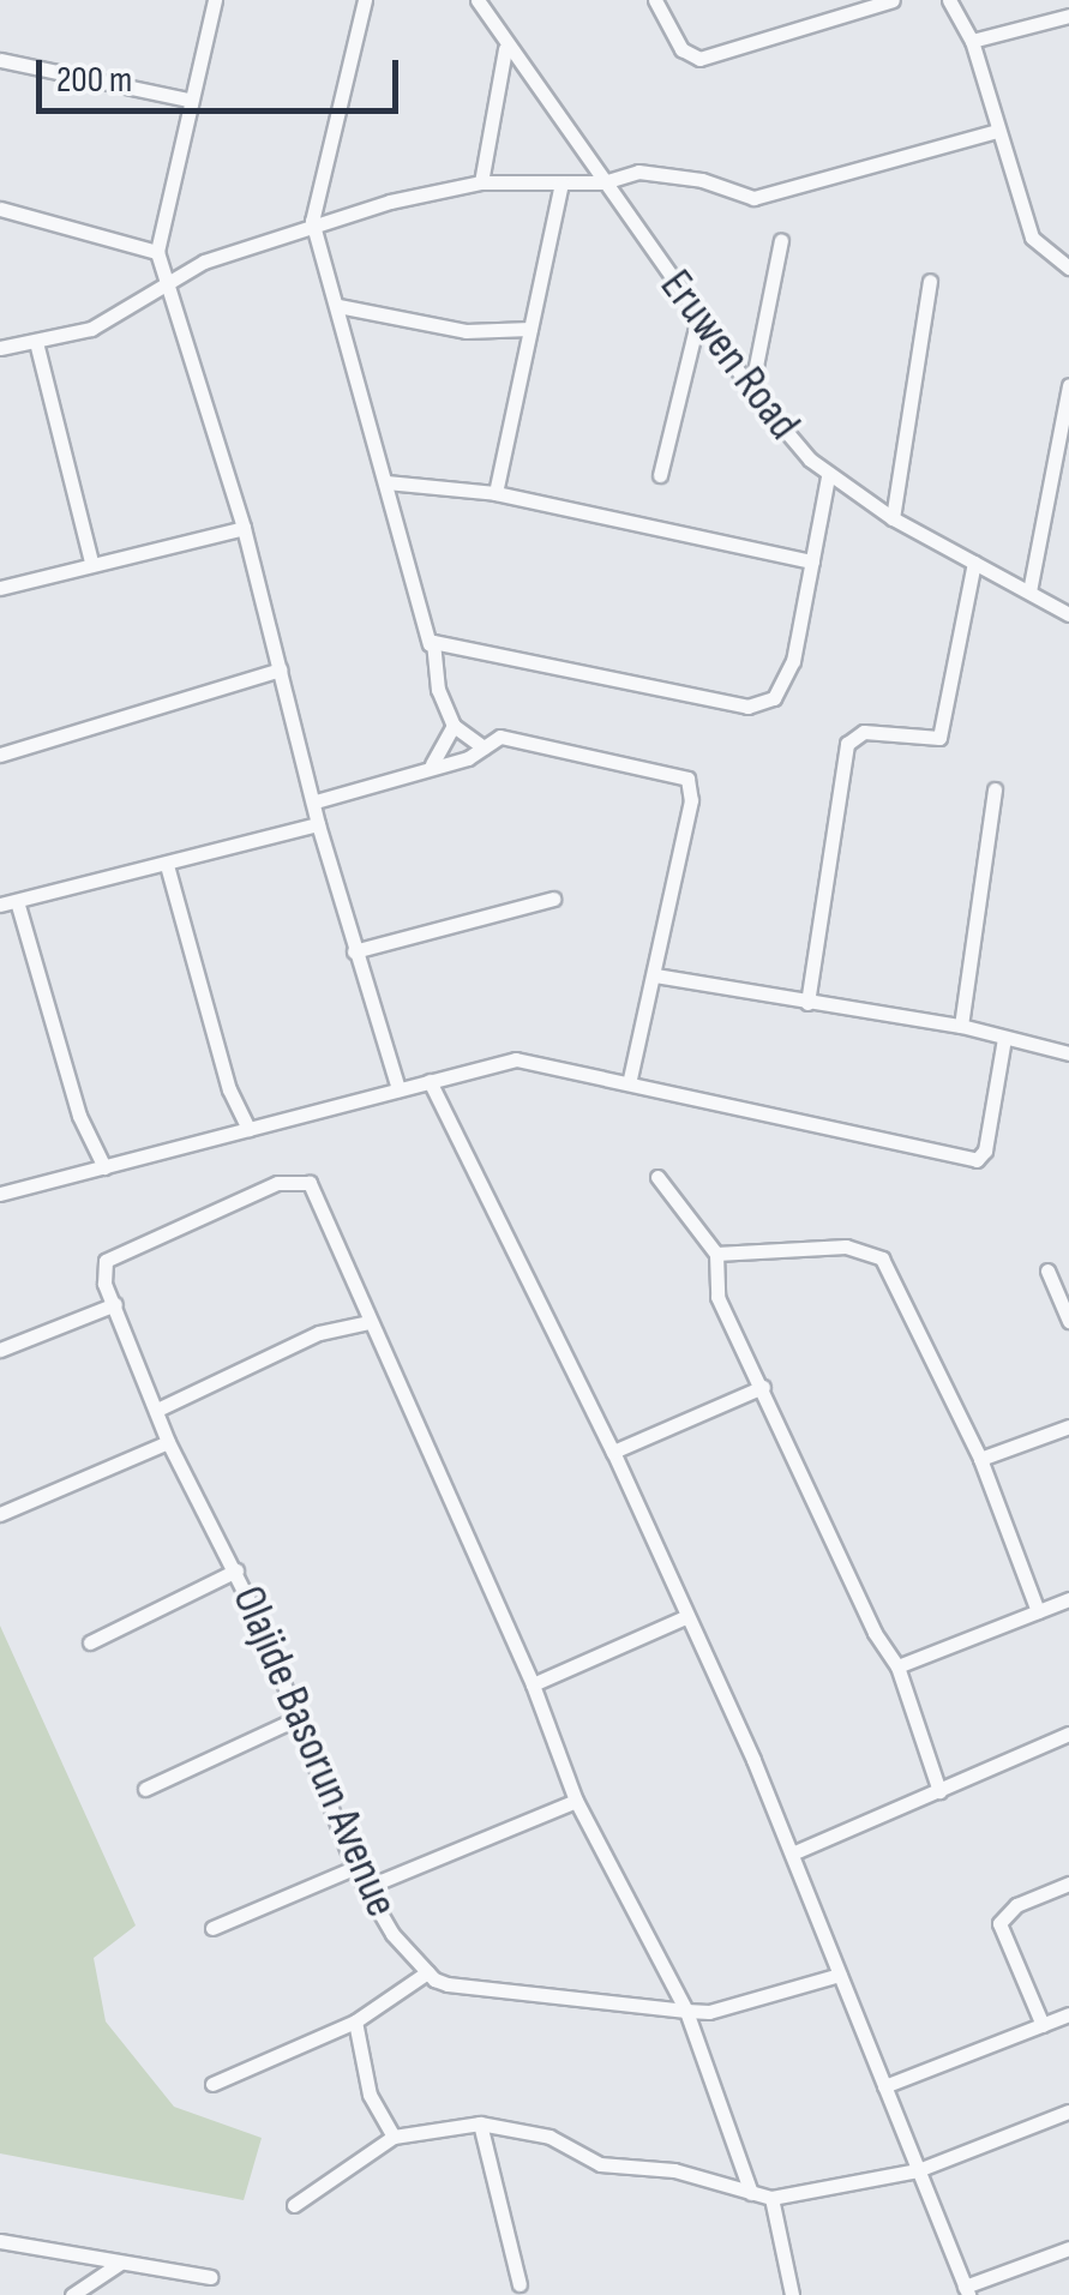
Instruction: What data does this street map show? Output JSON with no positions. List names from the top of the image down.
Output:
{
  "streets": {
    "street": ["Eruwen Road", "Olajide Basorun Avenue"]
  },
  "scale_bar": "200 m"
}
